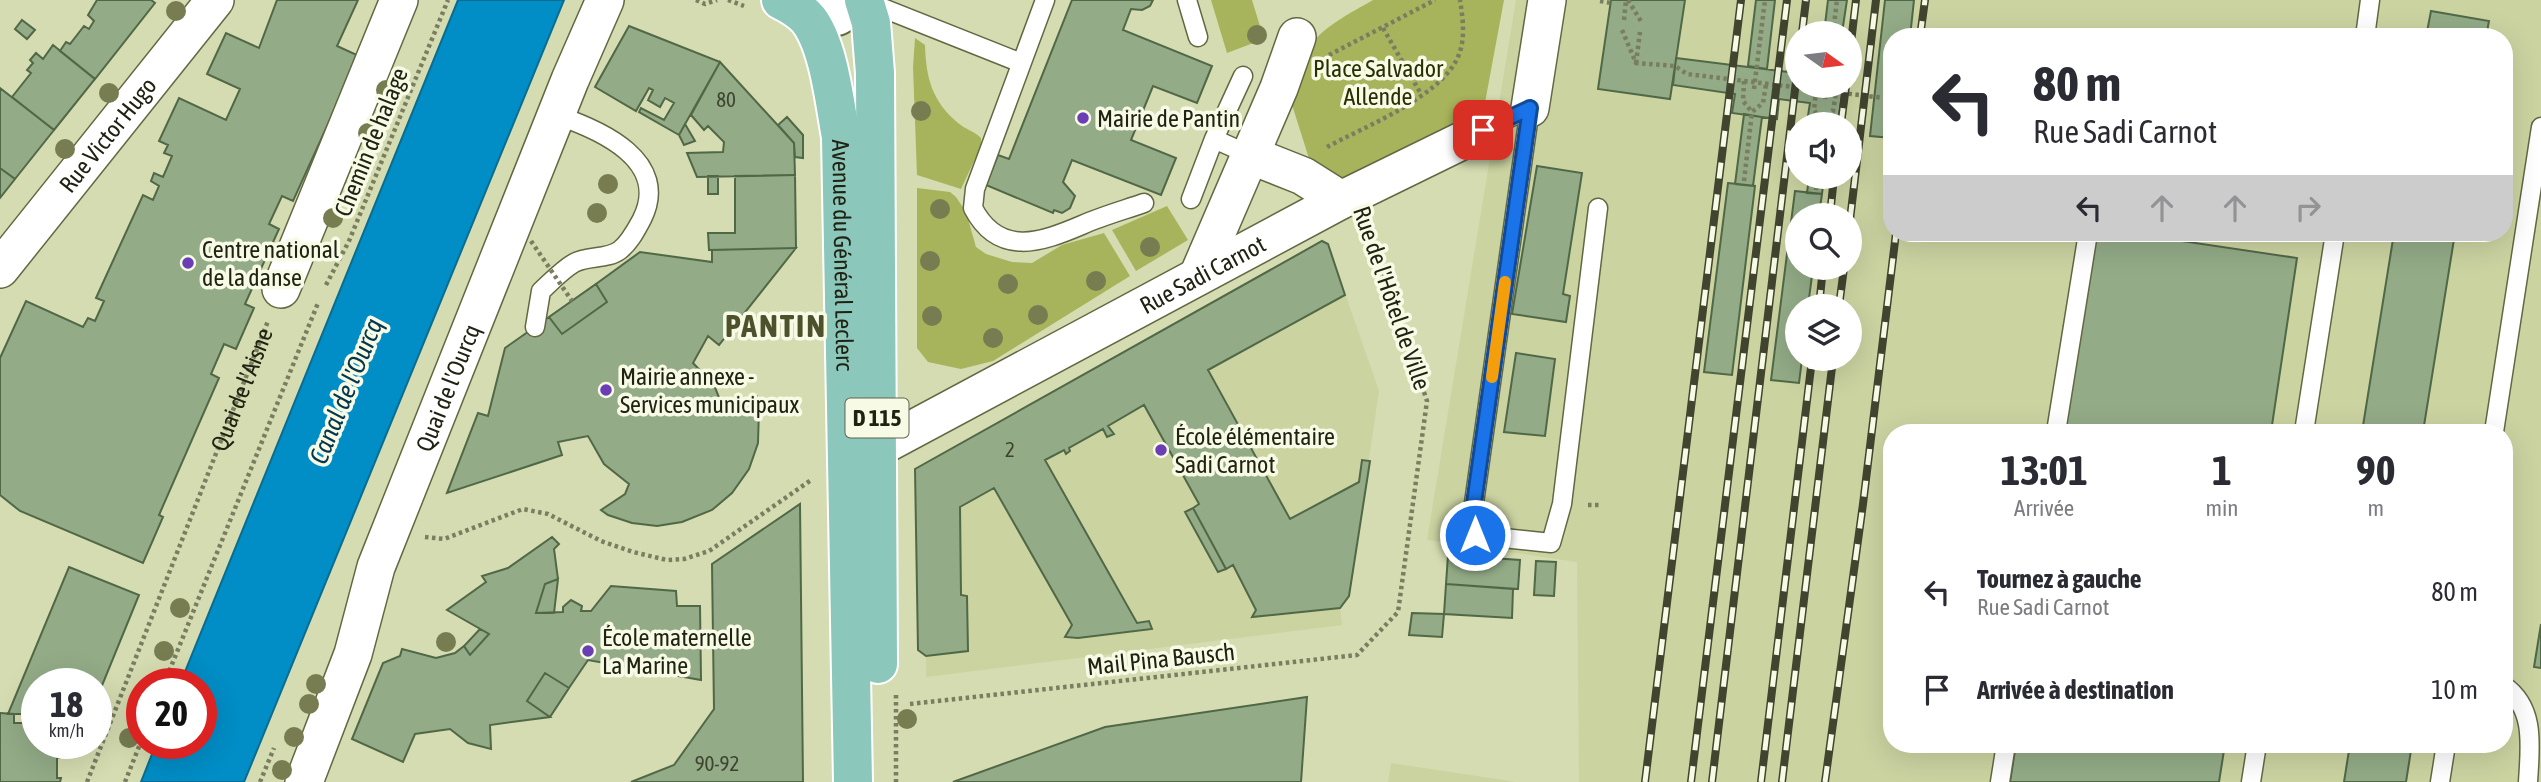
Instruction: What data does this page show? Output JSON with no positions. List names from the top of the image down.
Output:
{
  "streets": {
    "main road": ["Avenue du Général Leclerc", "D 115"],
    "street": [
      "Rue Victor Hugo",
      "Rue Sadi Carnot",
      "Rue de l'Hôtel de Ville",
      "Quai de l'Ourcq"
    ],
    "path": ["Chemin de halage", "Quai de l'Aisne", "Mail Pina Bausch"]
  },
  "crossings": [
    ["Avenue du Général Leclerc", "Rue Sadi Carnot"],
    ["Rue Sadi Carnot", "Rue de l'Hôtel de Ville"],
    ["Rue de l'Hôtel de Ville", "Mail Pina Bausch"]
  ],
  "districts": ["PANTIN"],
  "water": ["Canal de l'Ourcq"],
  "parks": ["Place Salvador Allende"],
  "places": [
    "Mairie de Pantin",
    "Centre national de la danse",
    "Mairie annexe - Services municipaux",
    "École élémentaire Sadi Carnot",
    "École maternelle La Marine"
  ],
  "house_numbers": ["80", "2", "90-92"],
  "north": "right",
  "page": {
    "turn": ["80 m", "Rue Sadi Carnot"],
    "eta": [
      "13:01",
      "Arrivée",
      "1",
      "min",
      "90",
      "m"
    ],
    "list": [
      {
        "name": "Tournez à gauche",
        "note": "Rue Sadi Carnot",
        "value": "80 m"
      },
      {
        "name": "Arrivée à destination",
        "value": "10 m"
      }
    ],
    "speed": "18 km/h",
    "limit": "20"
  }
}
